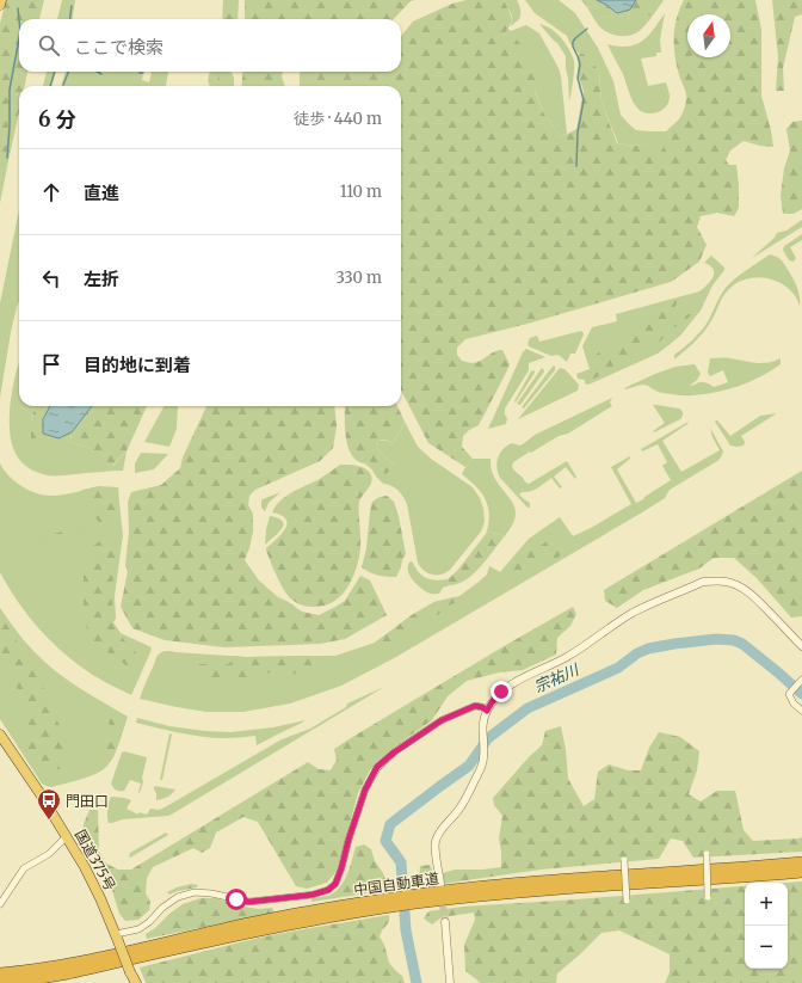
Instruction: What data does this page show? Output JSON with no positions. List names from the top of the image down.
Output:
{
  "streets": {
    "highway": ["国道375号", "中国自動車道"]
  },
  "water": ["宗祐川"],
  "places": {
    "bus stop": ["門田口"]
  },
  "north": "top",
  "page": {
    "search": "ここで検索",
    "heading": ["6 分", "徒歩 · 440 m"],
    "list": [
      ["直進", "110 m"],
      ["左折", "330 m"],
      "目的地に到着"
    ],
    "map_buttons": ["+", "−"]
  }
}
